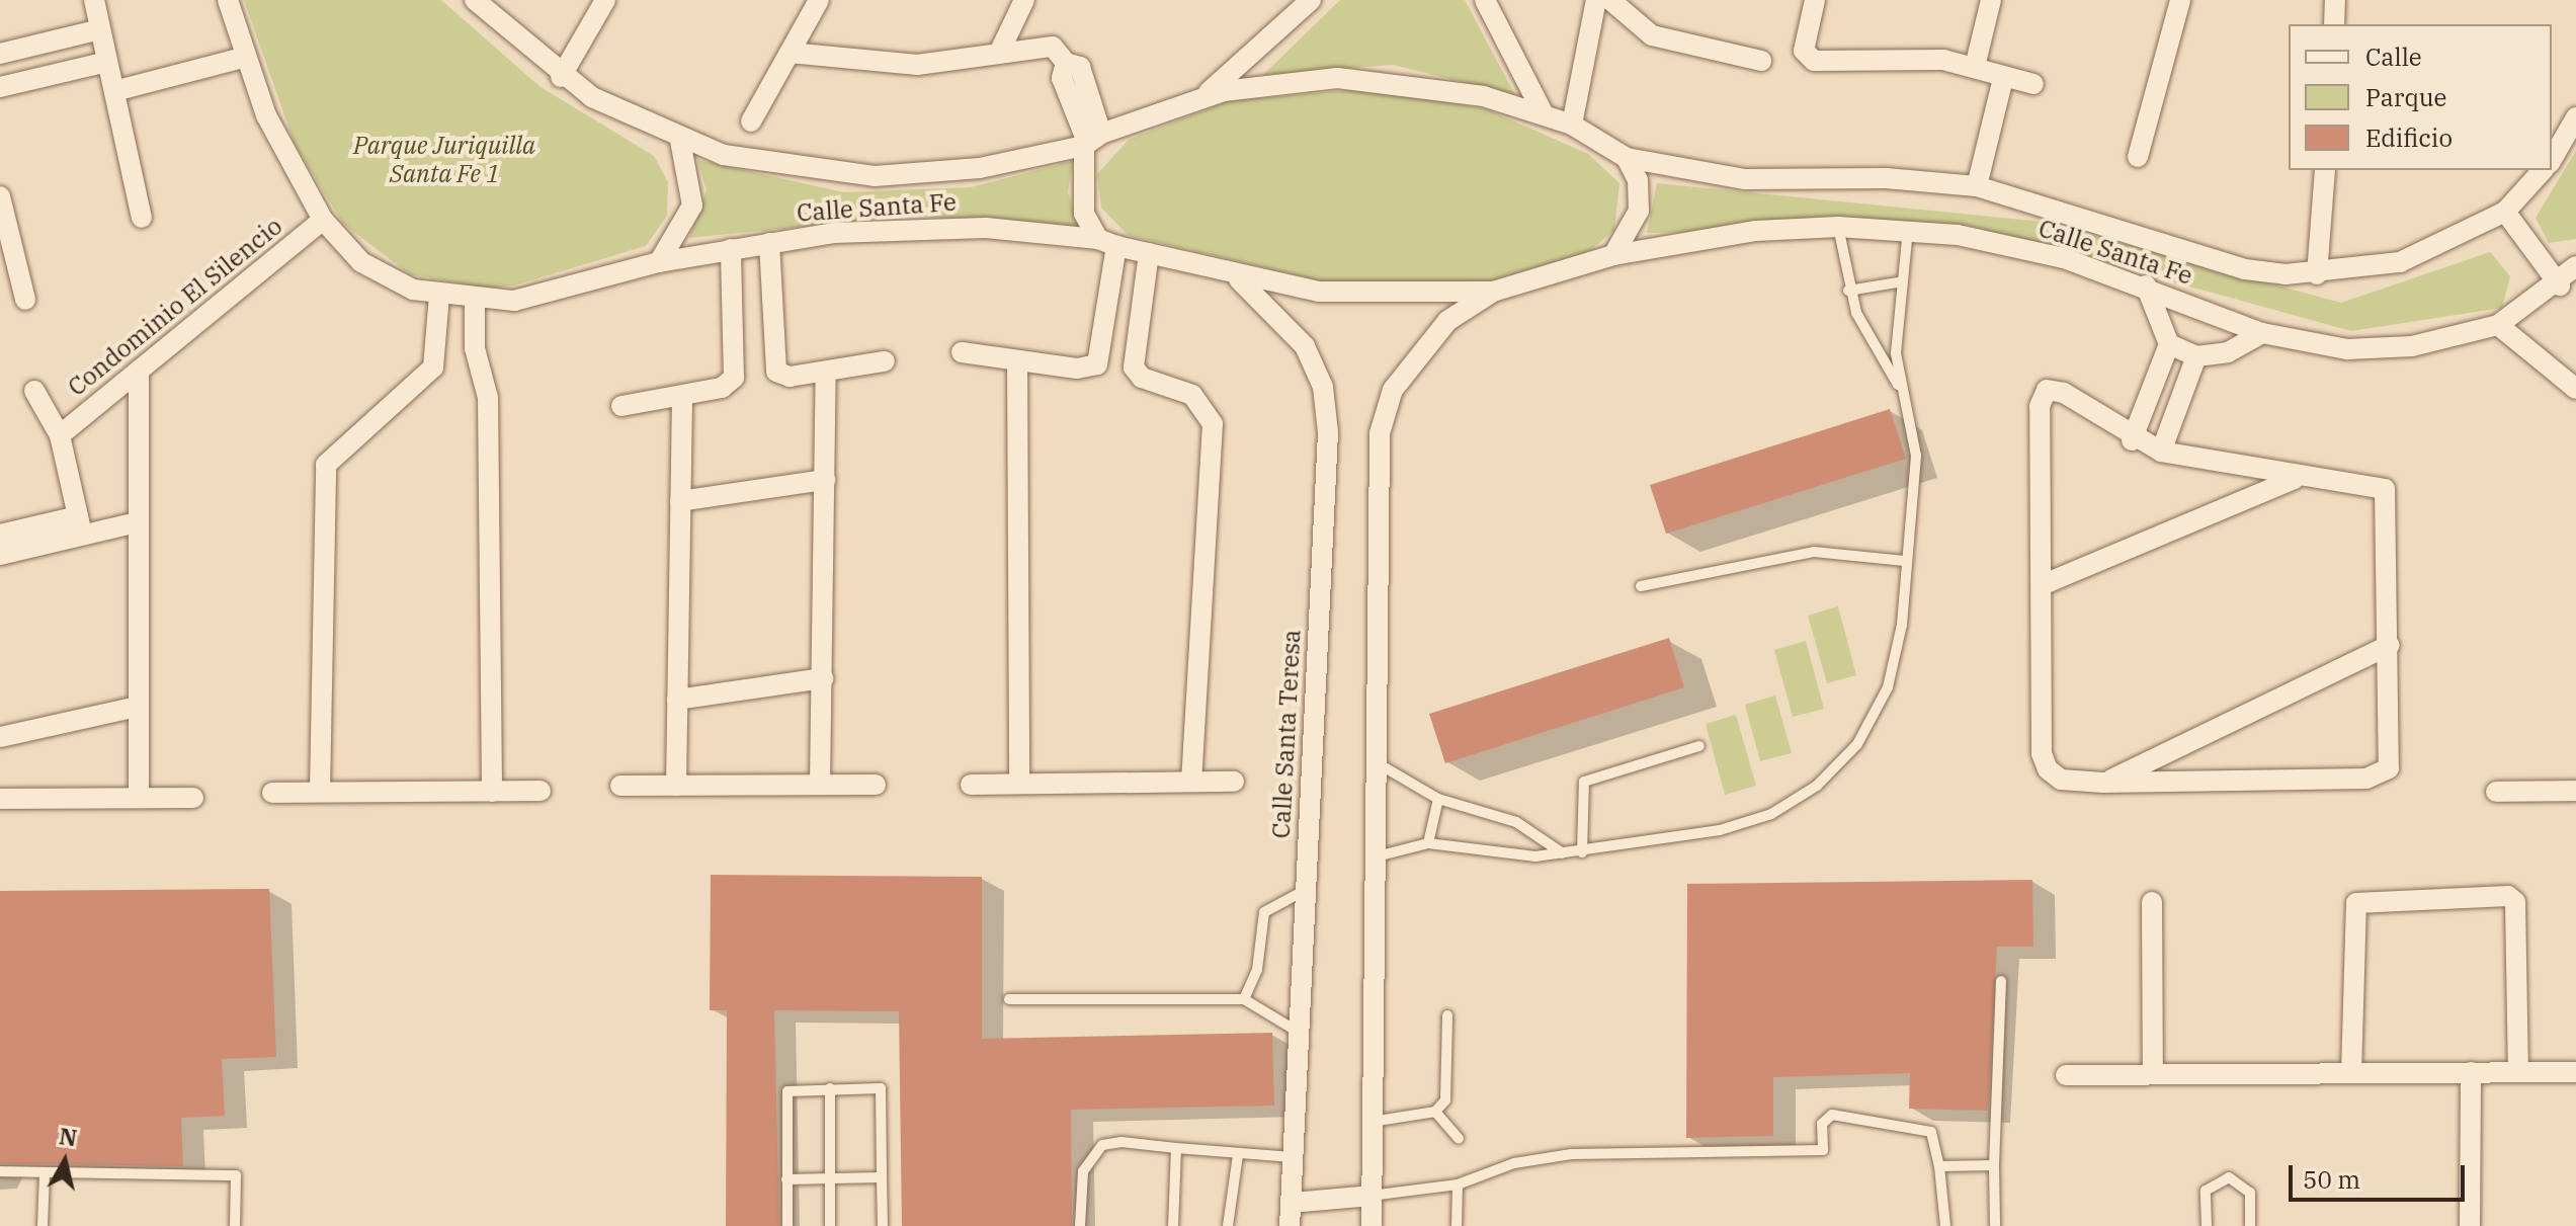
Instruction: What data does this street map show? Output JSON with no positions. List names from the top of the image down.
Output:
{
  "streets": {
    "street": ["Calle Santa Fe", "Condominio El Silencio", "Calle Santa Teresa"]
  },
  "crossings": [
    ["Calle Santa Fe", "Condominio El Silencio"],
    ["Calle Santa Fe", "Calle Santa Teresa"]
  ],
  "parks": ["Parque Juriquilla Santa Fe 1"],
  "legend": ["Calle", "Parque", "Edificio"],
  "scale_bar": "50 m",
  "north": "top"
}
